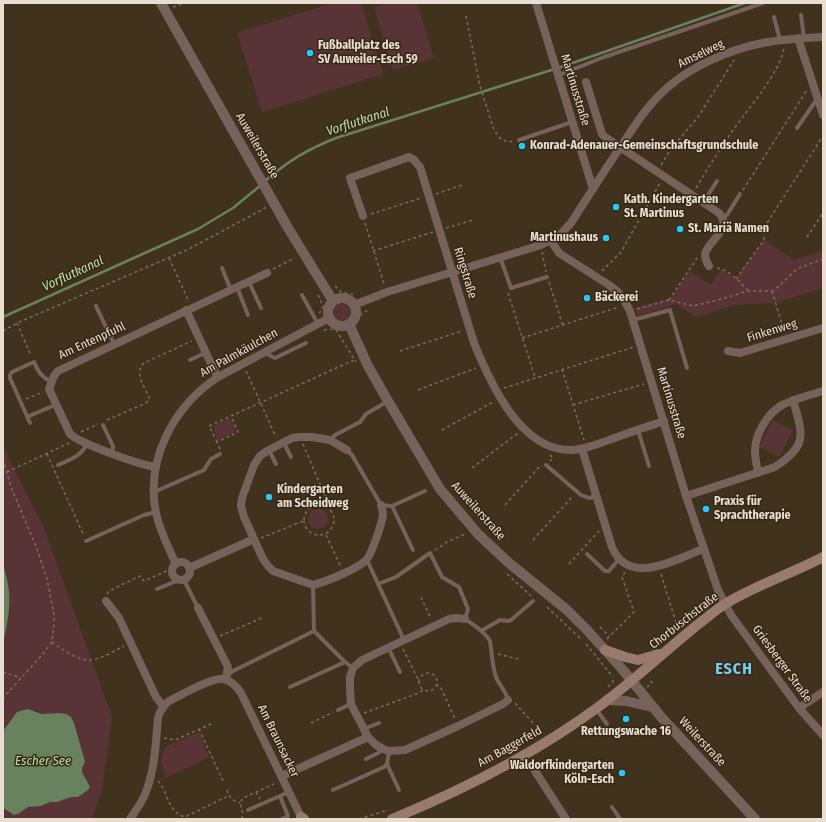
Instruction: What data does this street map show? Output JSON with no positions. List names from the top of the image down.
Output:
{
  "streets": {
    "main road": ["Chorbuschstraße", "Am Baggerfeld"],
    "street": [
      "Amselweg",
      "Martinusstraße",
      "Auweilerstraße",
      "Ringstraße",
      "Finkenweg",
      "Am Entenpfuhl",
      "Am Palmkäulchen",
      "Griesberger Straße",
      "Am Braunsacker",
      "Weilerstraße"
    ]
  },
  "crossings": [
    ["Amselweg", "Martinusstraße"],
    ["Martinusstraße", "Ringstraße"],
    ["Martinusstraße", "Chorbuschstraße"],
    ["Martinusstraße", "Griesberger Straße"],
    ["Auweilerstraße", "Am Palmkäulchen"],
    ["Auweilerstraße", "Chorbuschstraße"],
    ["Auweilerstraße", "Weilerstraße"],
    ["Auweilerstraße", "Am Baggerfeld"],
    ["Chorbuschstraße", "Griesberger Straße"],
    ["Chorbuschstraße", "Weilerstraße"],
    ["Chorbuschstraße", "Am Baggerfeld"],
    ["Weilerstraße", "Am Baggerfeld"]
  ],
  "districts": ["ESCH"],
  "water": ["Vorflutkanal", "Escher See"],
  "places": [
    "Fußballplatz des SV Auweiler-Esch 59",
    "Konrad-Adenauer-Gemeinschaftsgrundschule",
    "Kath. Kindergarten St. Martinus",
    "St. Mariä Namen",
    "Martinushaus",
    "Bäckerei",
    "Kindergarten am Scheidweg",
    "Praxis für Sprachtherapie",
    "Rettungswache 16",
    "Waldorfkindergarten Köln-Esch"
  ]
}
